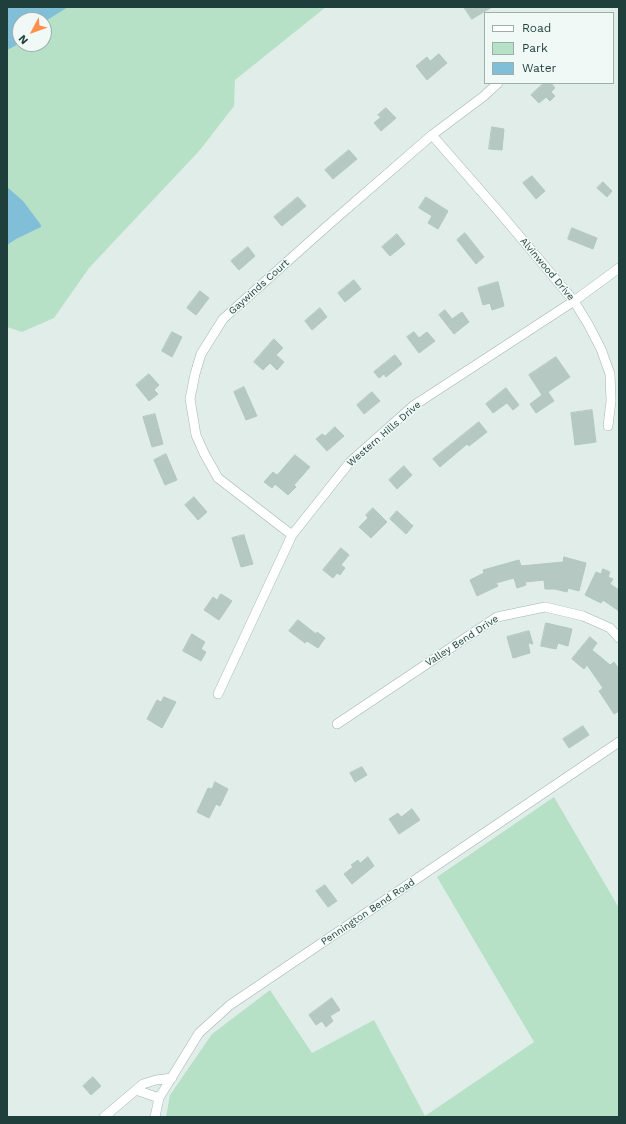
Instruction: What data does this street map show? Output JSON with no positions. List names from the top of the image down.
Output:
{
  "streets": {
    "street": [
      "Alvinwood Drive",
      "Gaywinds Court",
      "Western Hills Drive",
      "Valley Bend Drive",
      "Pennington Bend Road"
    ]
  },
  "crossings": [
    ["Alvinwood Drive", "Gaywinds Court"],
    ["Alvinwood Drive", "Western Hills Drive"],
    ["Gaywinds Court", "Western Hills Drive"]
  ],
  "legend": ["Road", "Park", "Water"],
  "north": "bottom left"
}
